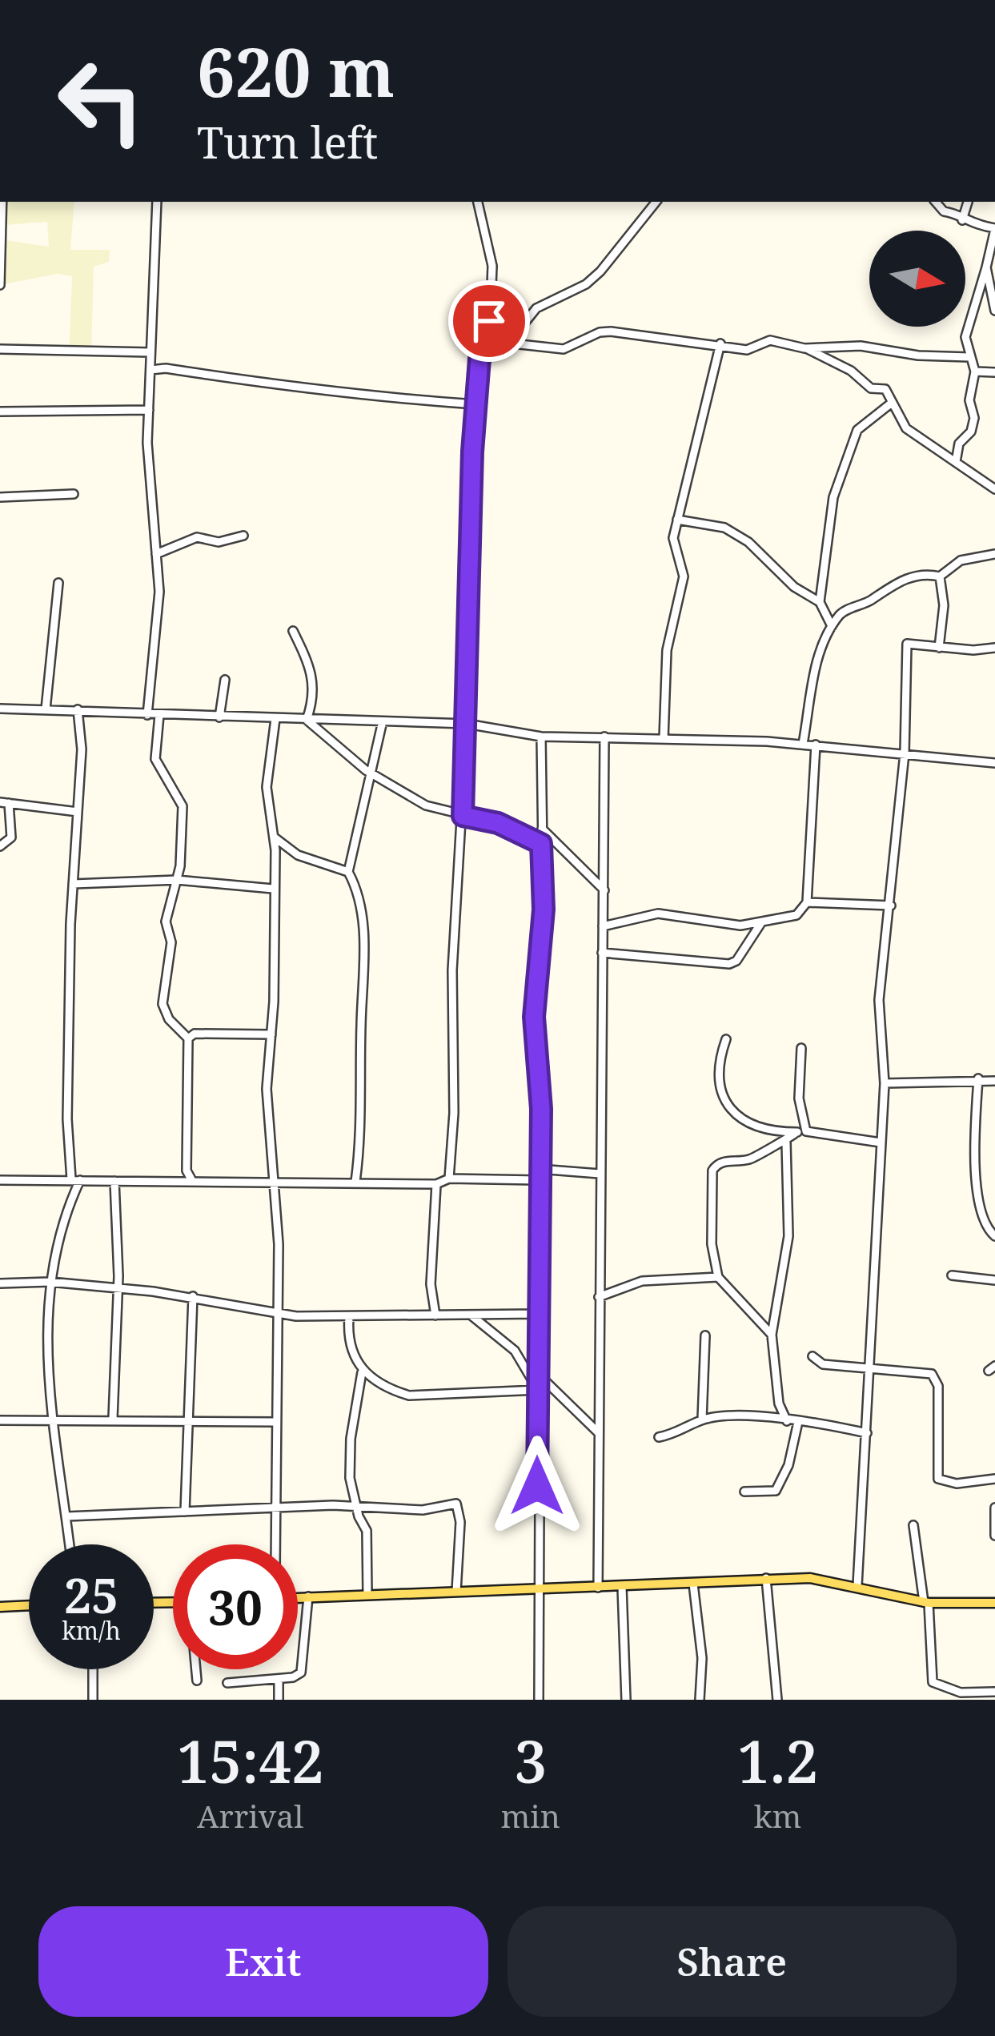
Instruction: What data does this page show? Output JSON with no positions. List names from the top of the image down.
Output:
{
  "north": "right",
  "page": {
    "turn": ["620 m", "Turn left"],
    "speed": "25 km/h",
    "limit": "30",
    "eta": [
      "15:42",
      "Arrival",
      "3",
      "min",
      "1.2",
      "km"
    ],
    "buttons": ["Exit", "Share"]
  }
}
